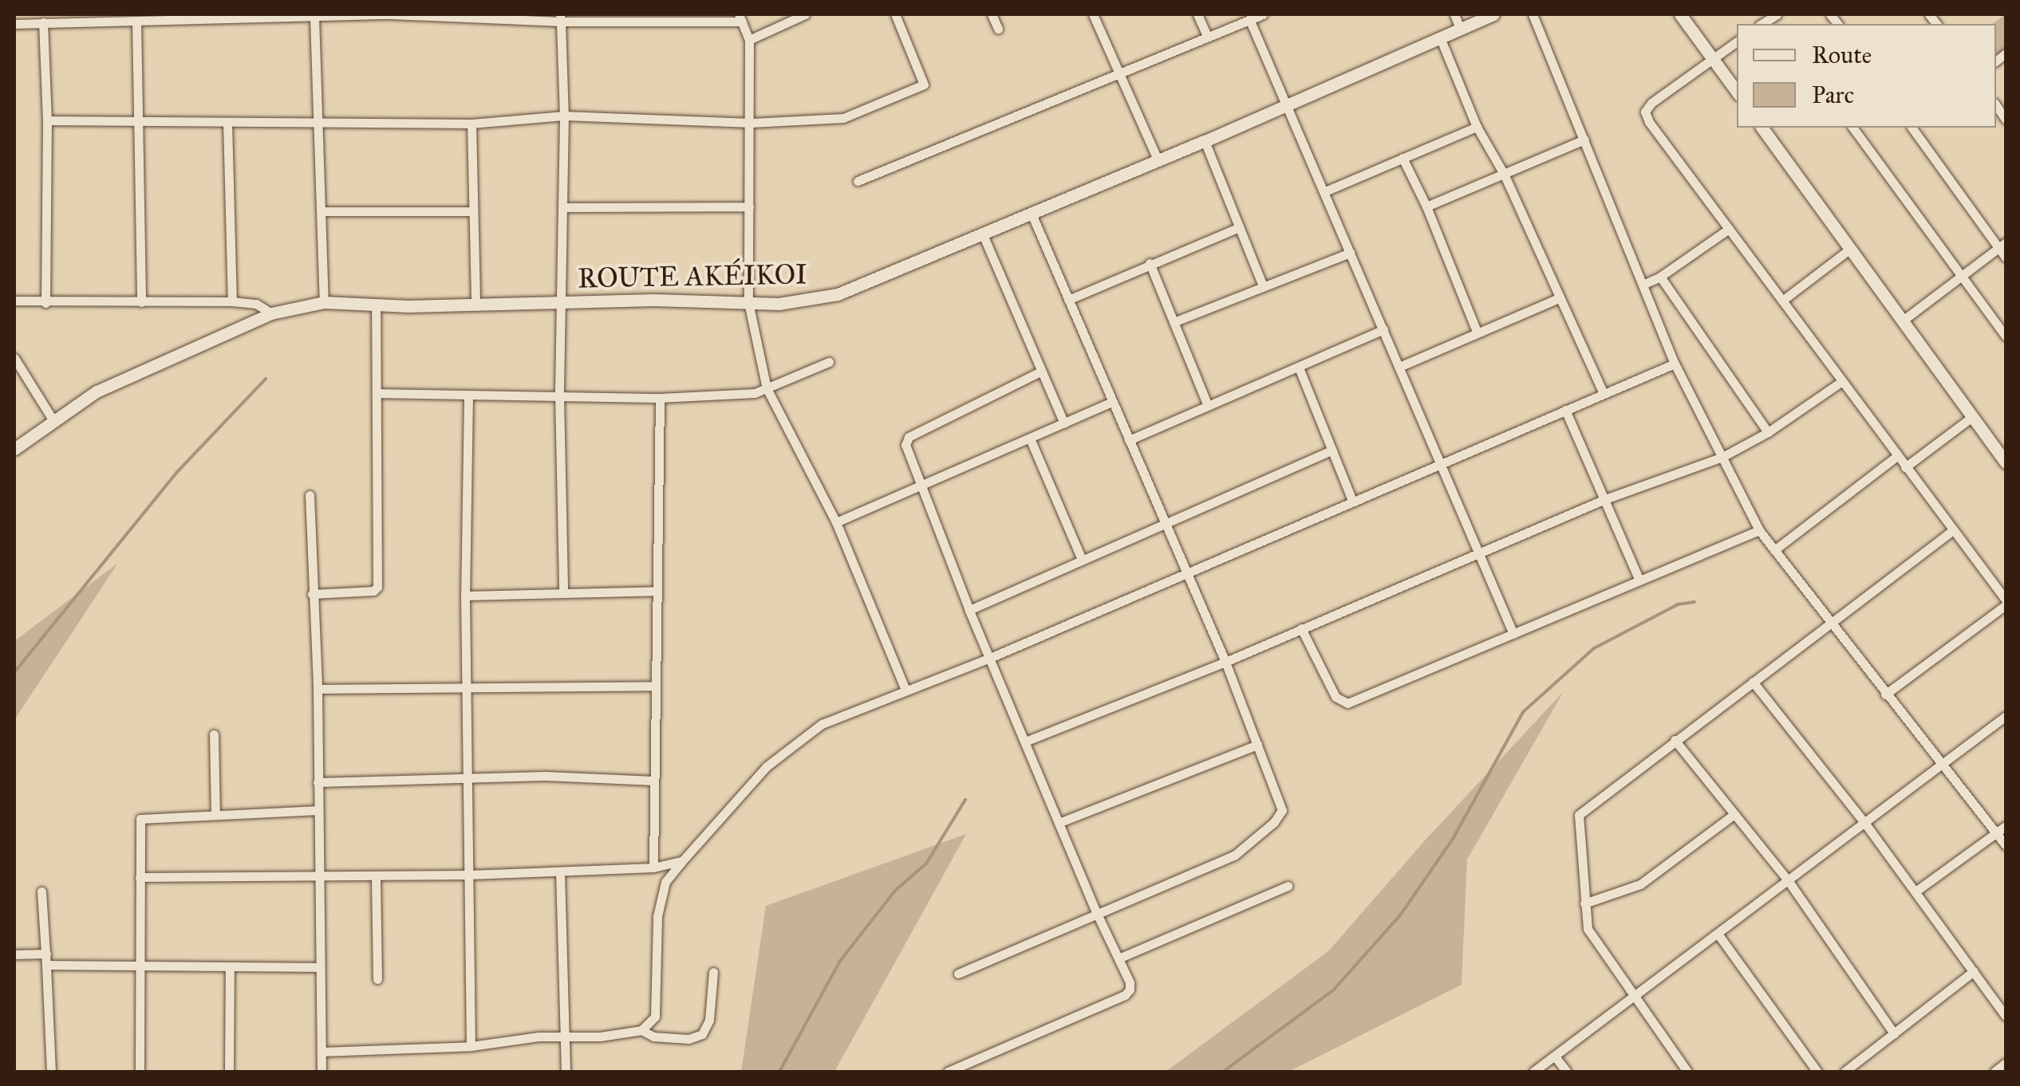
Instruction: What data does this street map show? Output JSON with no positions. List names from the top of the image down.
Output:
{
  "streets": {
    "street": ["ROUTE AKÉIKOI"]
  },
  "legend": ["Route", "Parc"]
}
